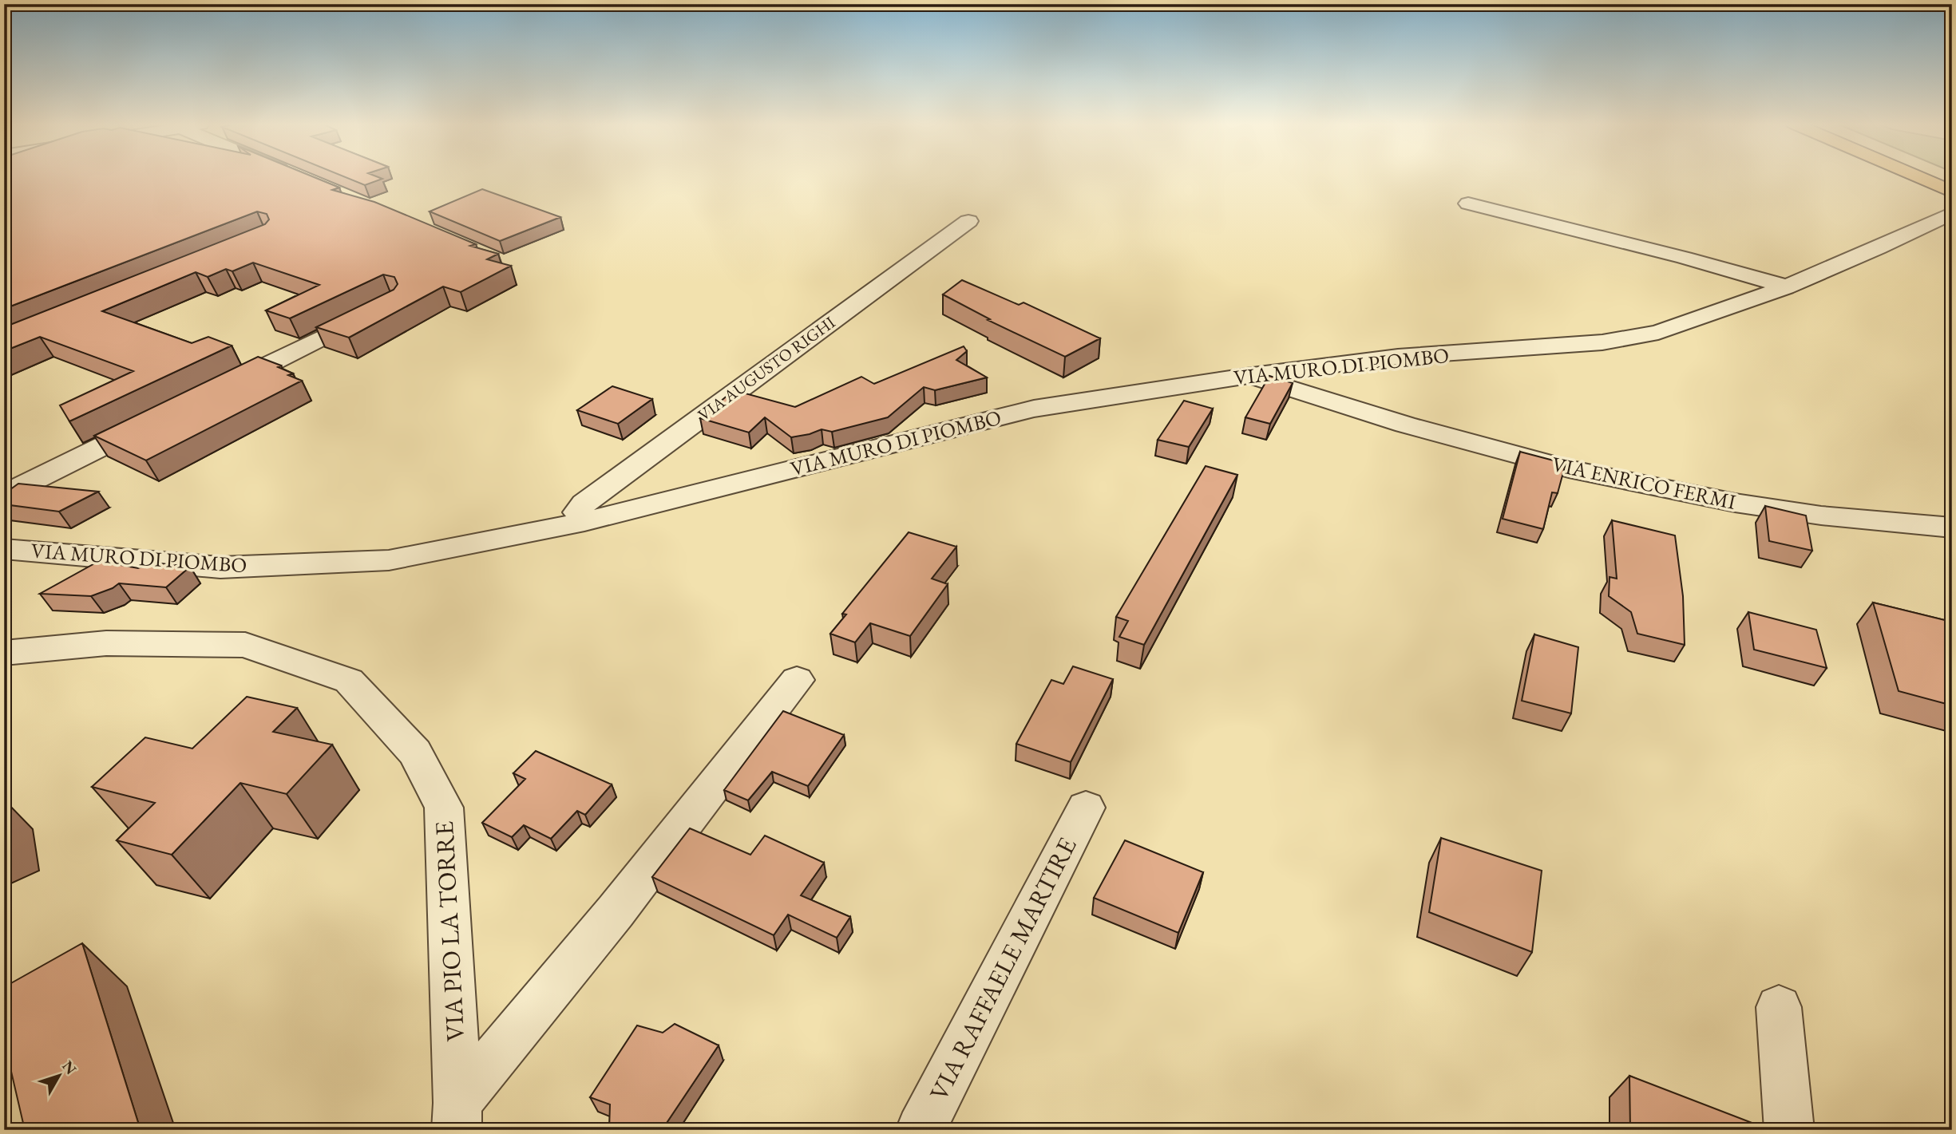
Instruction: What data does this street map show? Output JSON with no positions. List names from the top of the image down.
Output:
{
  "streets": {
    "street": [
      "VIA MURO DI PIOMBO",
      "VIA AUGUSTO RIGHI",
      "VIA ENRICO FERMI",
      "VIA PIO LA TORRE",
      "VIA RAFFAELE MARTIRE"
    ]
  },
  "crossings": [
    ["VIA MURO DI PIOMBO", "VIA AUGUSTO RIGHI"],
    ["VIA MURO DI PIOMBO", "VIA ENRICO FERMI"]
  ],
  "north": "top right"
}
